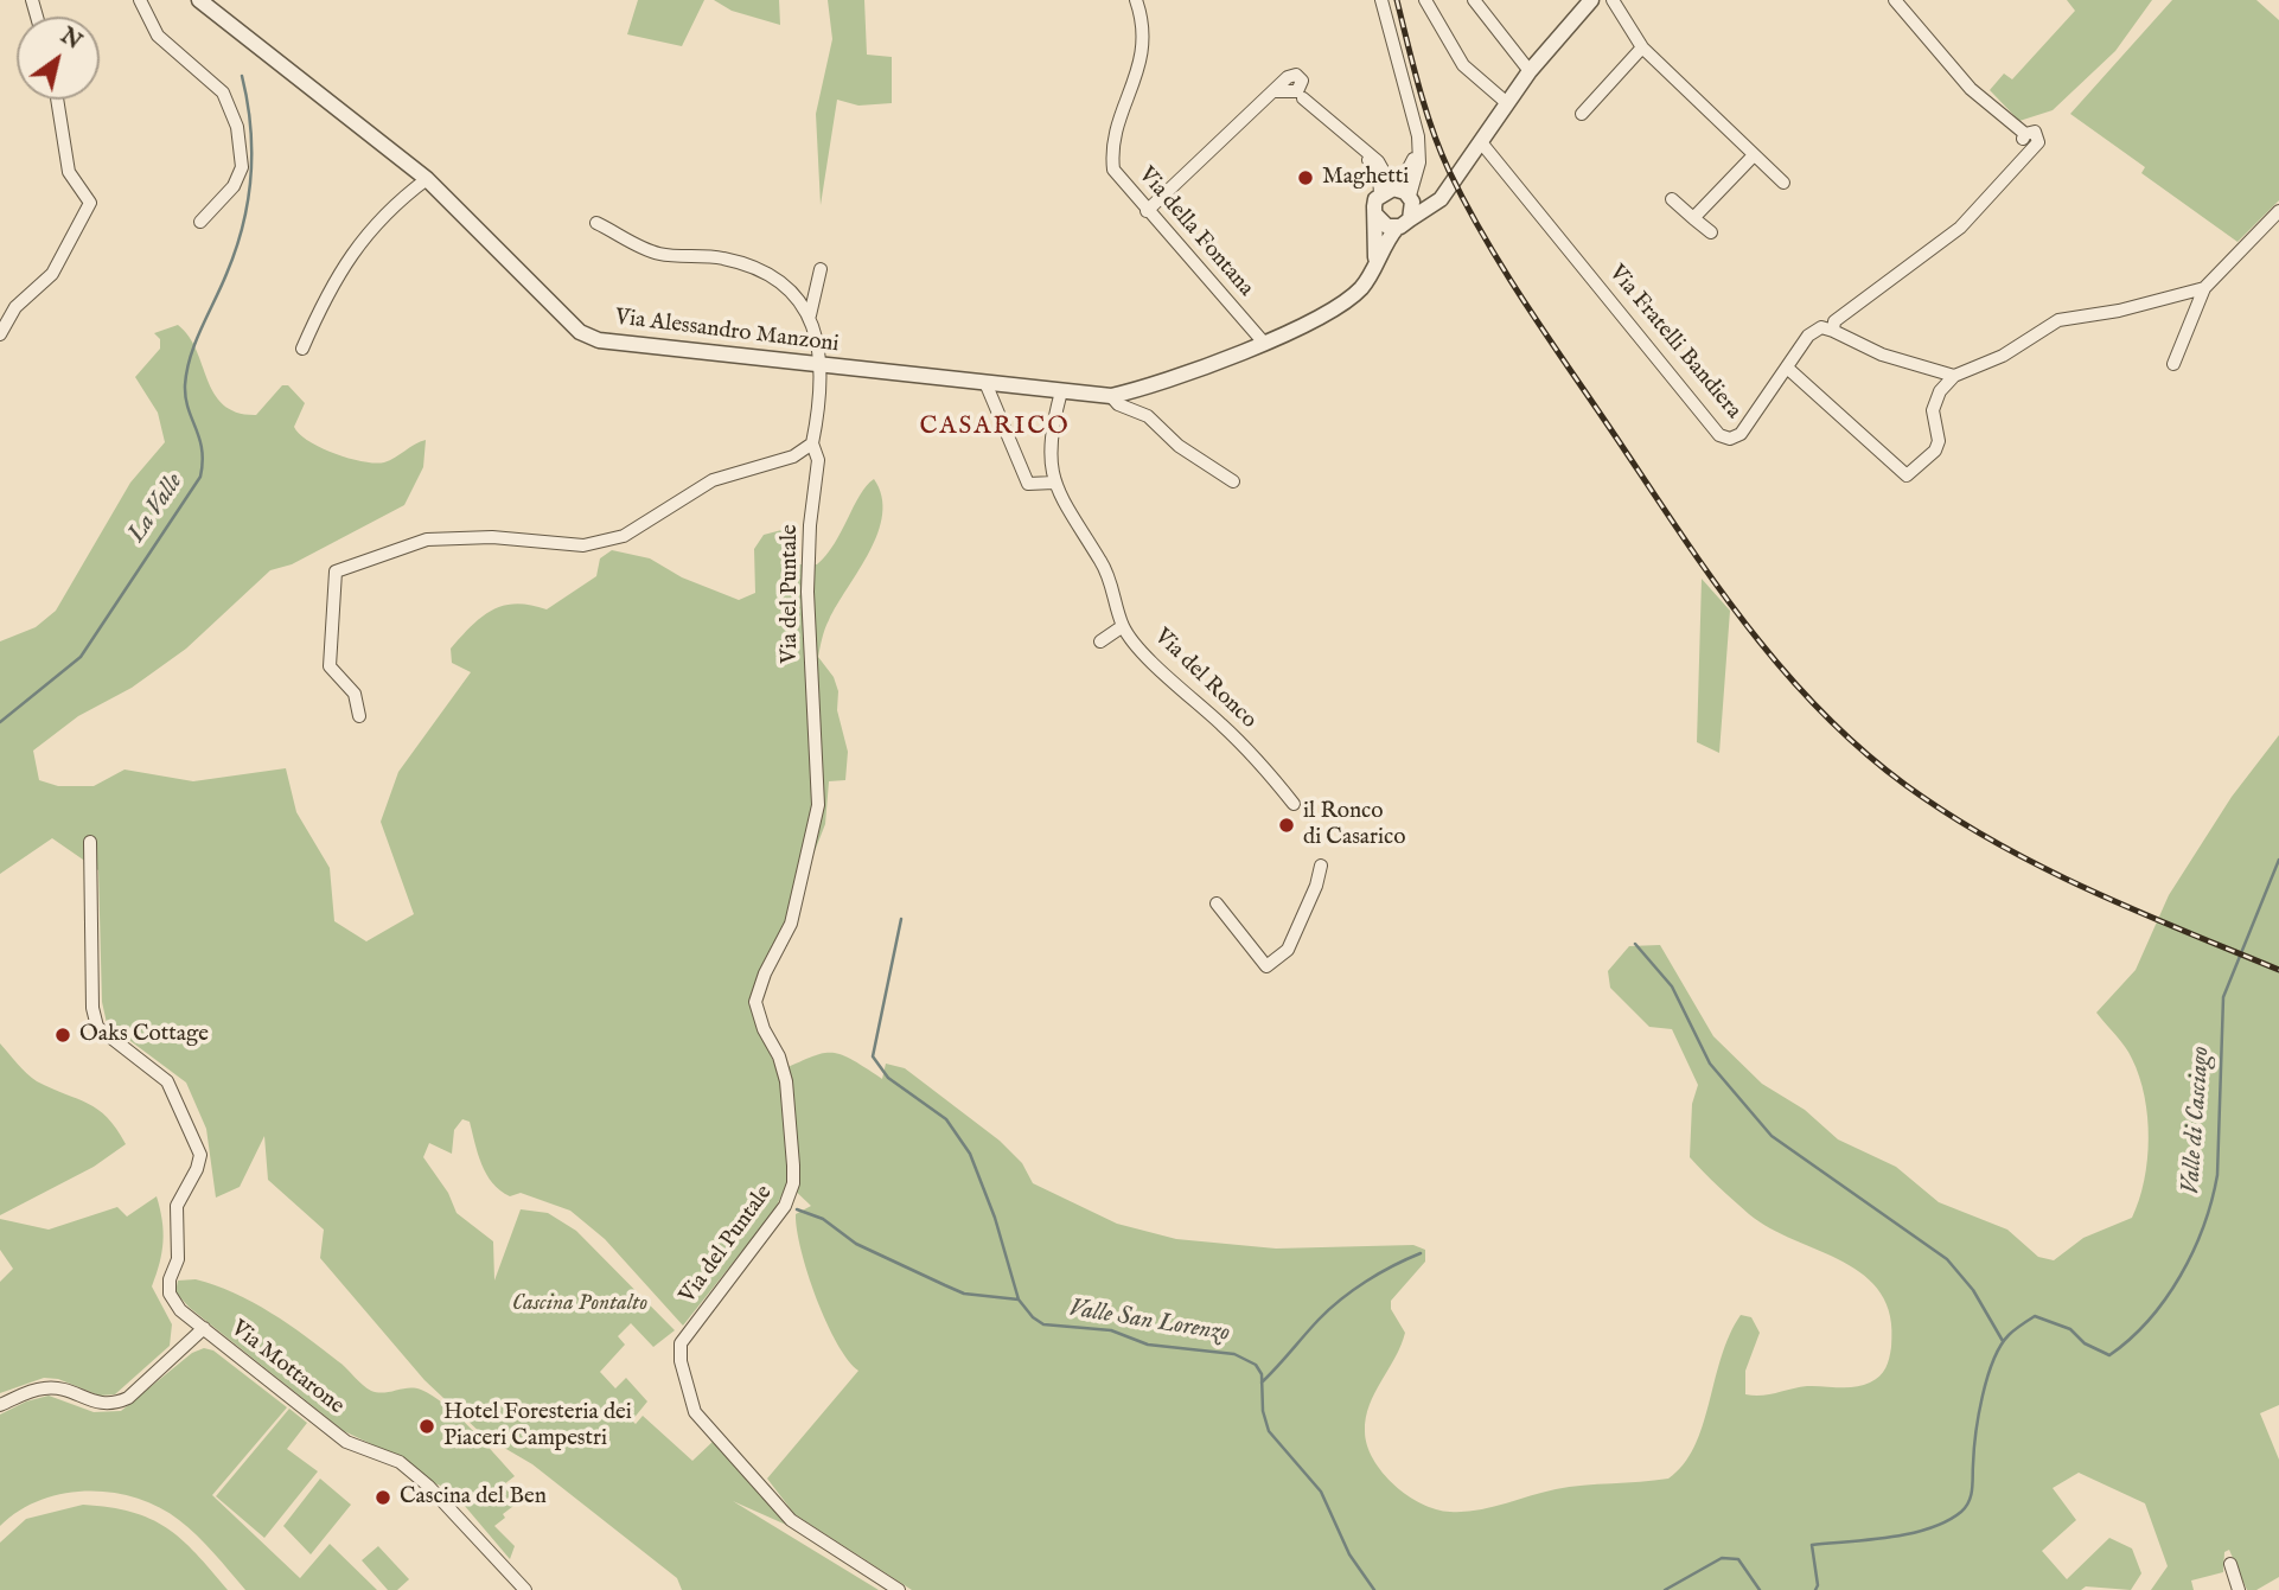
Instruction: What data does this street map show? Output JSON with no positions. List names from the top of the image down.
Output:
{
  "streets": {
    "street": [
      "Via della Fontana",
      "Via Alessandro Manzoni",
      "Via Fratelli Bandiera",
      "Via del Puntale",
      "Via del Ronco",
      "Via Mottarone"
    ]
  },
  "crossings": [
    ["Via della Fontana", "Via Alessandro Manzoni"],
    ["Via Alessandro Manzoni", "Via del Puntale"],
    ["Via Alessandro Manzoni", "Via del Ronco"]
  ],
  "districts": ["CASARICO"],
  "water": ["La Valle", "Valle di Casciago", "Valle San Lorenzo"],
  "parks": ["Cascina Pontalto"],
  "places": [
    "Maghetti",
    "il Ronco di Casarico",
    "Oaks Cottage",
    "Hotel Foresteria dei Piaceri Campestri",
    "Cascina del Ben"
  ],
  "north": "top right"
}
